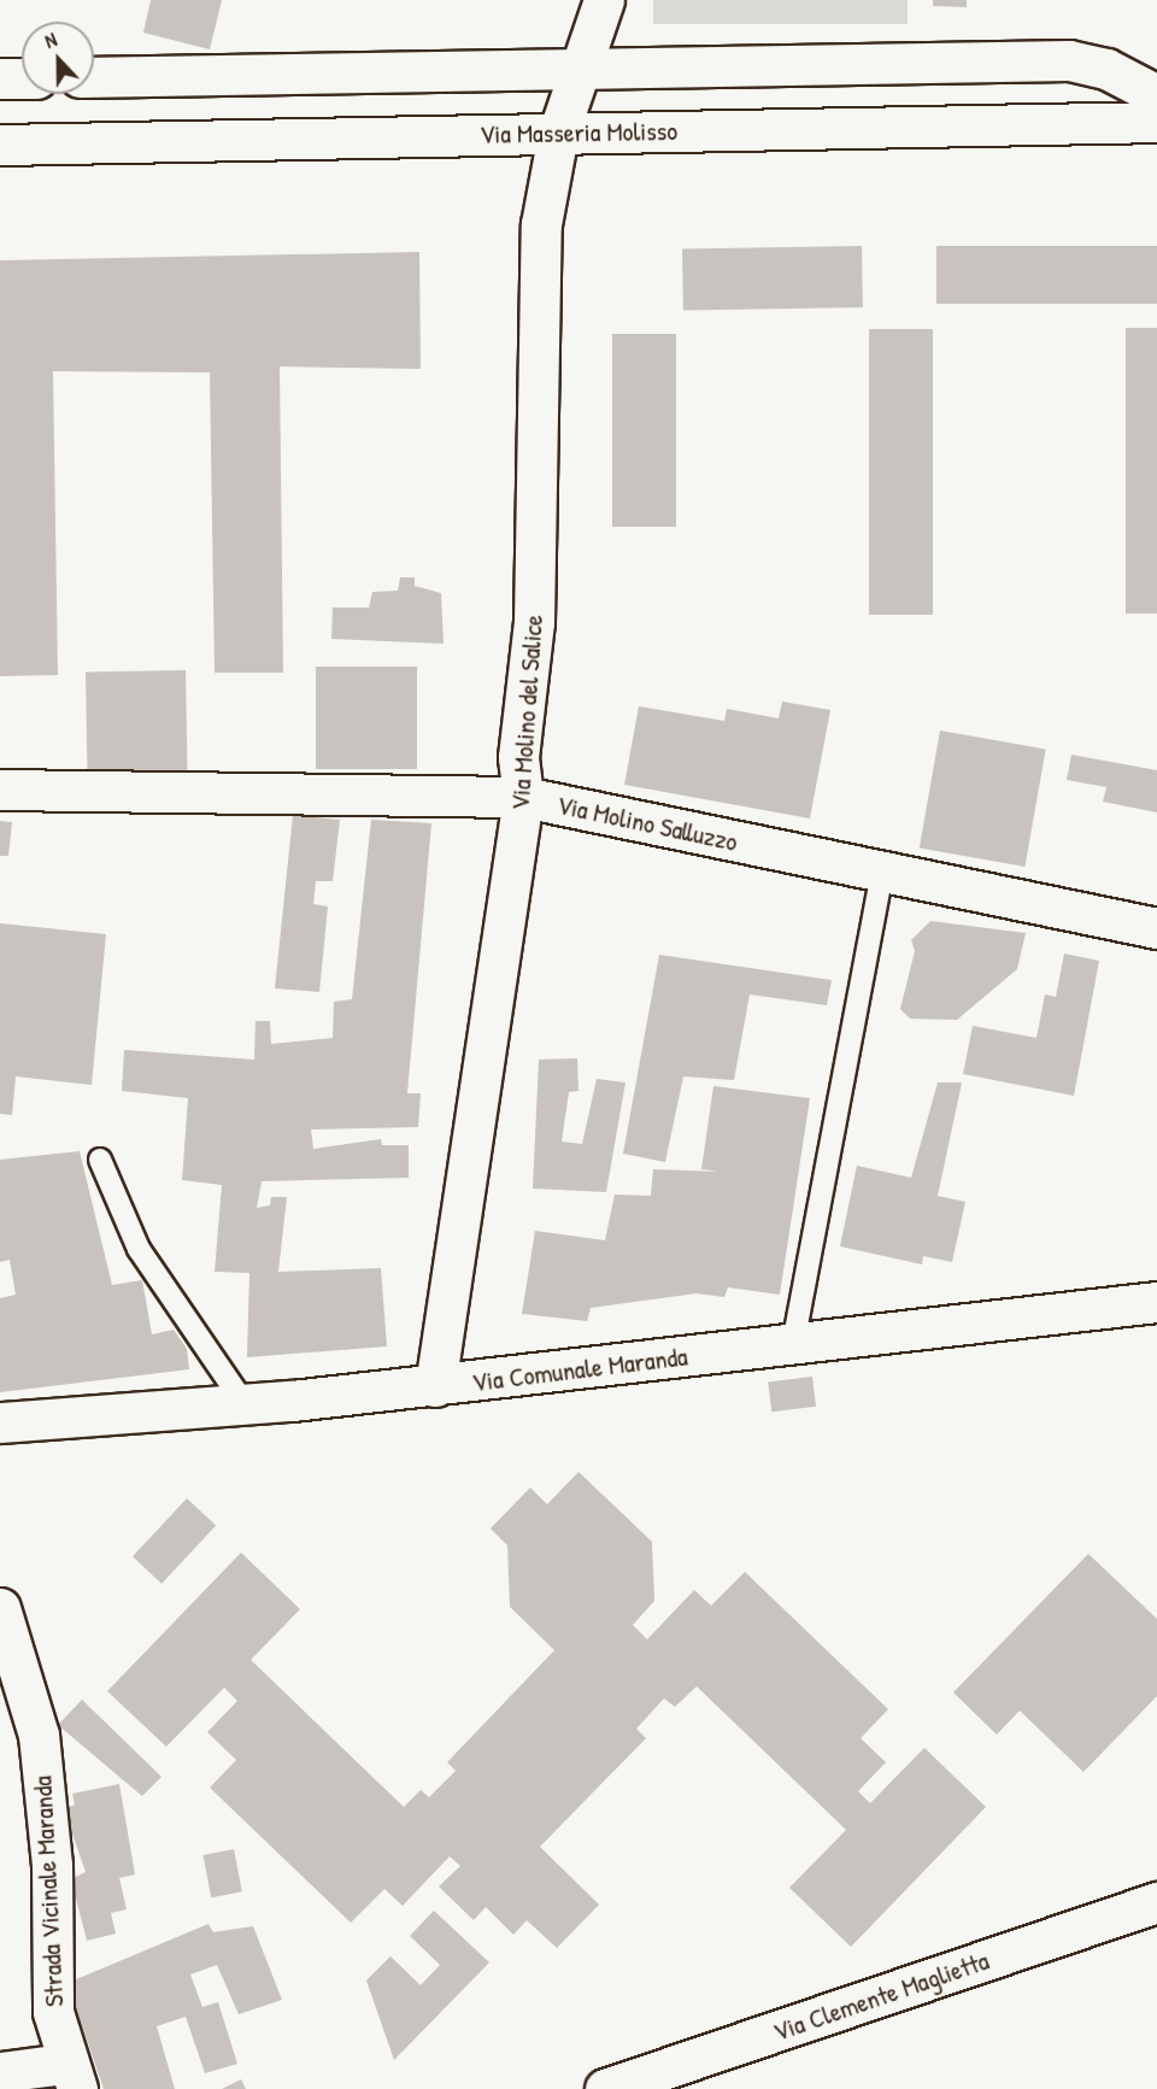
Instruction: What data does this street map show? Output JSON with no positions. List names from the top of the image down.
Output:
{
  "streets": {
    "street": [
      "Via Masseria Molisso",
      "Via Molino del Salice",
      "Via Molino Salluzzo",
      "Via Comunale Maranda",
      "Strada Vicinale Maranda",
      "Via Clemente Maglietta"
    ]
  },
  "crossings": [
    ["Via Masseria Molisso", "Via Molino del Salice"],
    ["Via Molino del Salice", "Via Molino Salluzzo"],
    ["Via Molino del Salice", "Via Comunale Maranda"]
  ],
  "north": "top"
}
